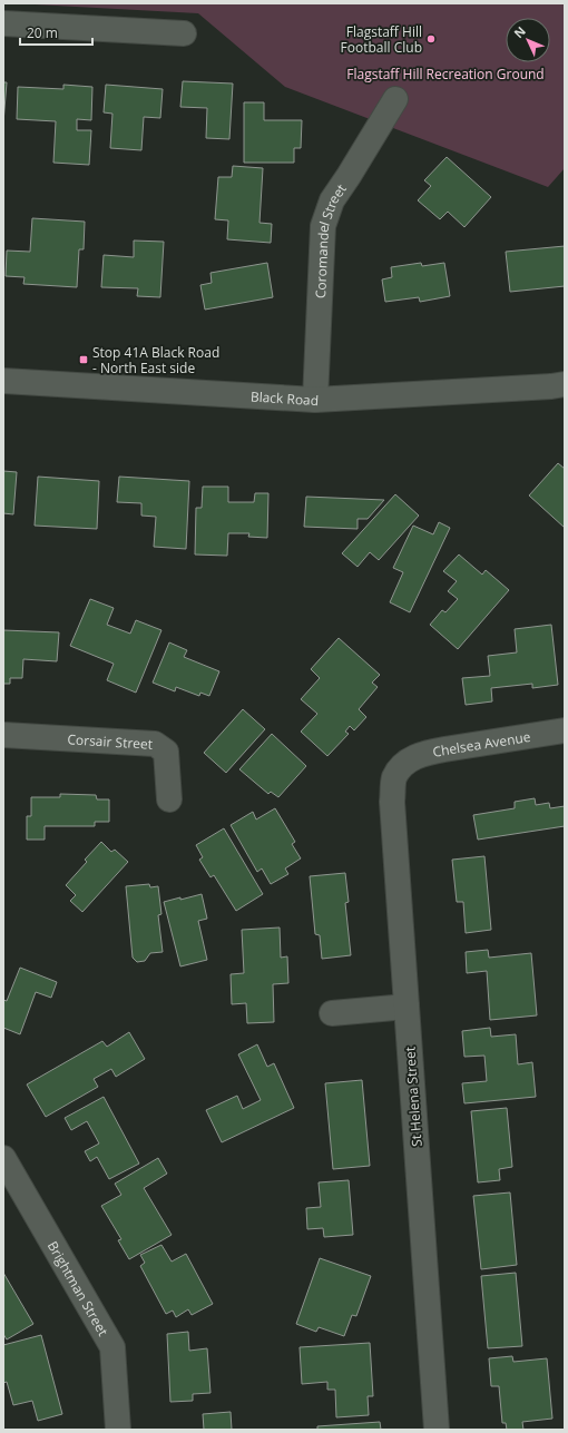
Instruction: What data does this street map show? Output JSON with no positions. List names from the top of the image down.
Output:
{
  "streets": {
    "street": [
      "Coromandel Street",
      "Black Road",
      "Corsair Street",
      "Chelsea Avenue",
      "St Helena Street",
      "Brightman Street"
    ]
  },
  "crossings": [
    ["Coromandel Street", "Black Road"],
    ["Chelsea Avenue", "St Helena Street"]
  ],
  "parks": ["Flagstaff Hill Recreation Ground"],
  "places": {
    "other": ["Flagstaff Hill Football Club"],
    "transit": ["Stop 41A Black Road - North East side"]
  },
  "scale_bar": "20 m",
  "north": "top left"
}
